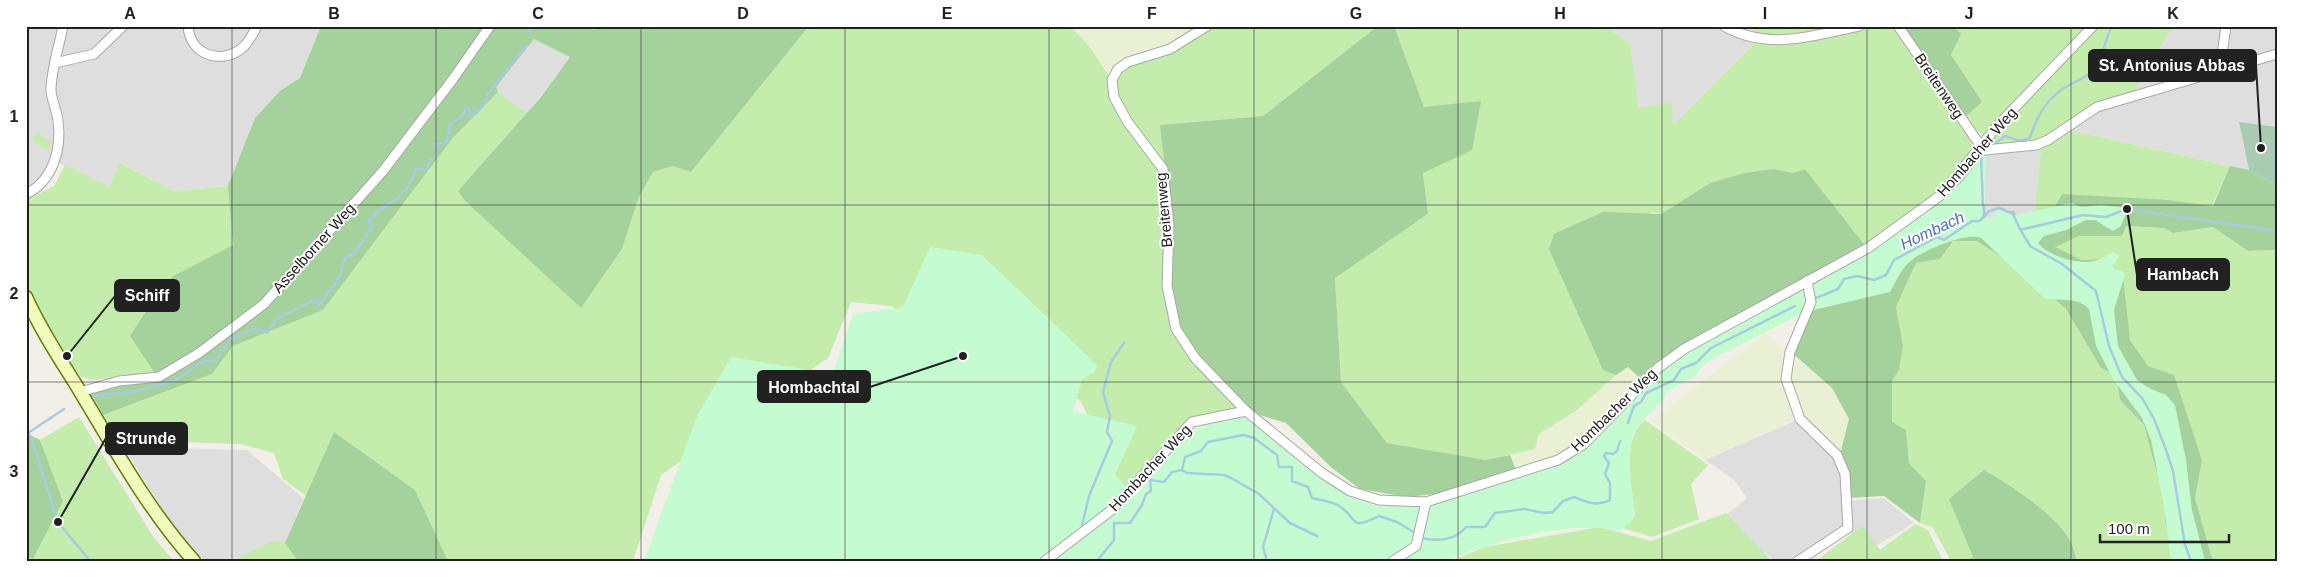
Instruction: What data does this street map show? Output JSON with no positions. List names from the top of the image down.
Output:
{
  "streets": {
    "street": ["Breitenweg", "Hombacher Weg", "Asselborner Weg"]
  },
  "crossings": [
    ["Breitenweg", "Hombacher Weg"]
  ],
  "water": ["Hombach"],
  "places": [
    "St. Antonius Abbas",
    "Hambach",
    "Schiff",
    "Hombachtal",
    "Strunde"
  ],
  "scale_bar": "100 m",
  "grid": {
    "columns": [
      "A",
      "B",
      "C",
      "D",
      "E",
      "F",
      "G",
      "H",
      "I",
      "J",
      "K"
    ],
    "rows": ["1", "2", "3"]
  }
}
